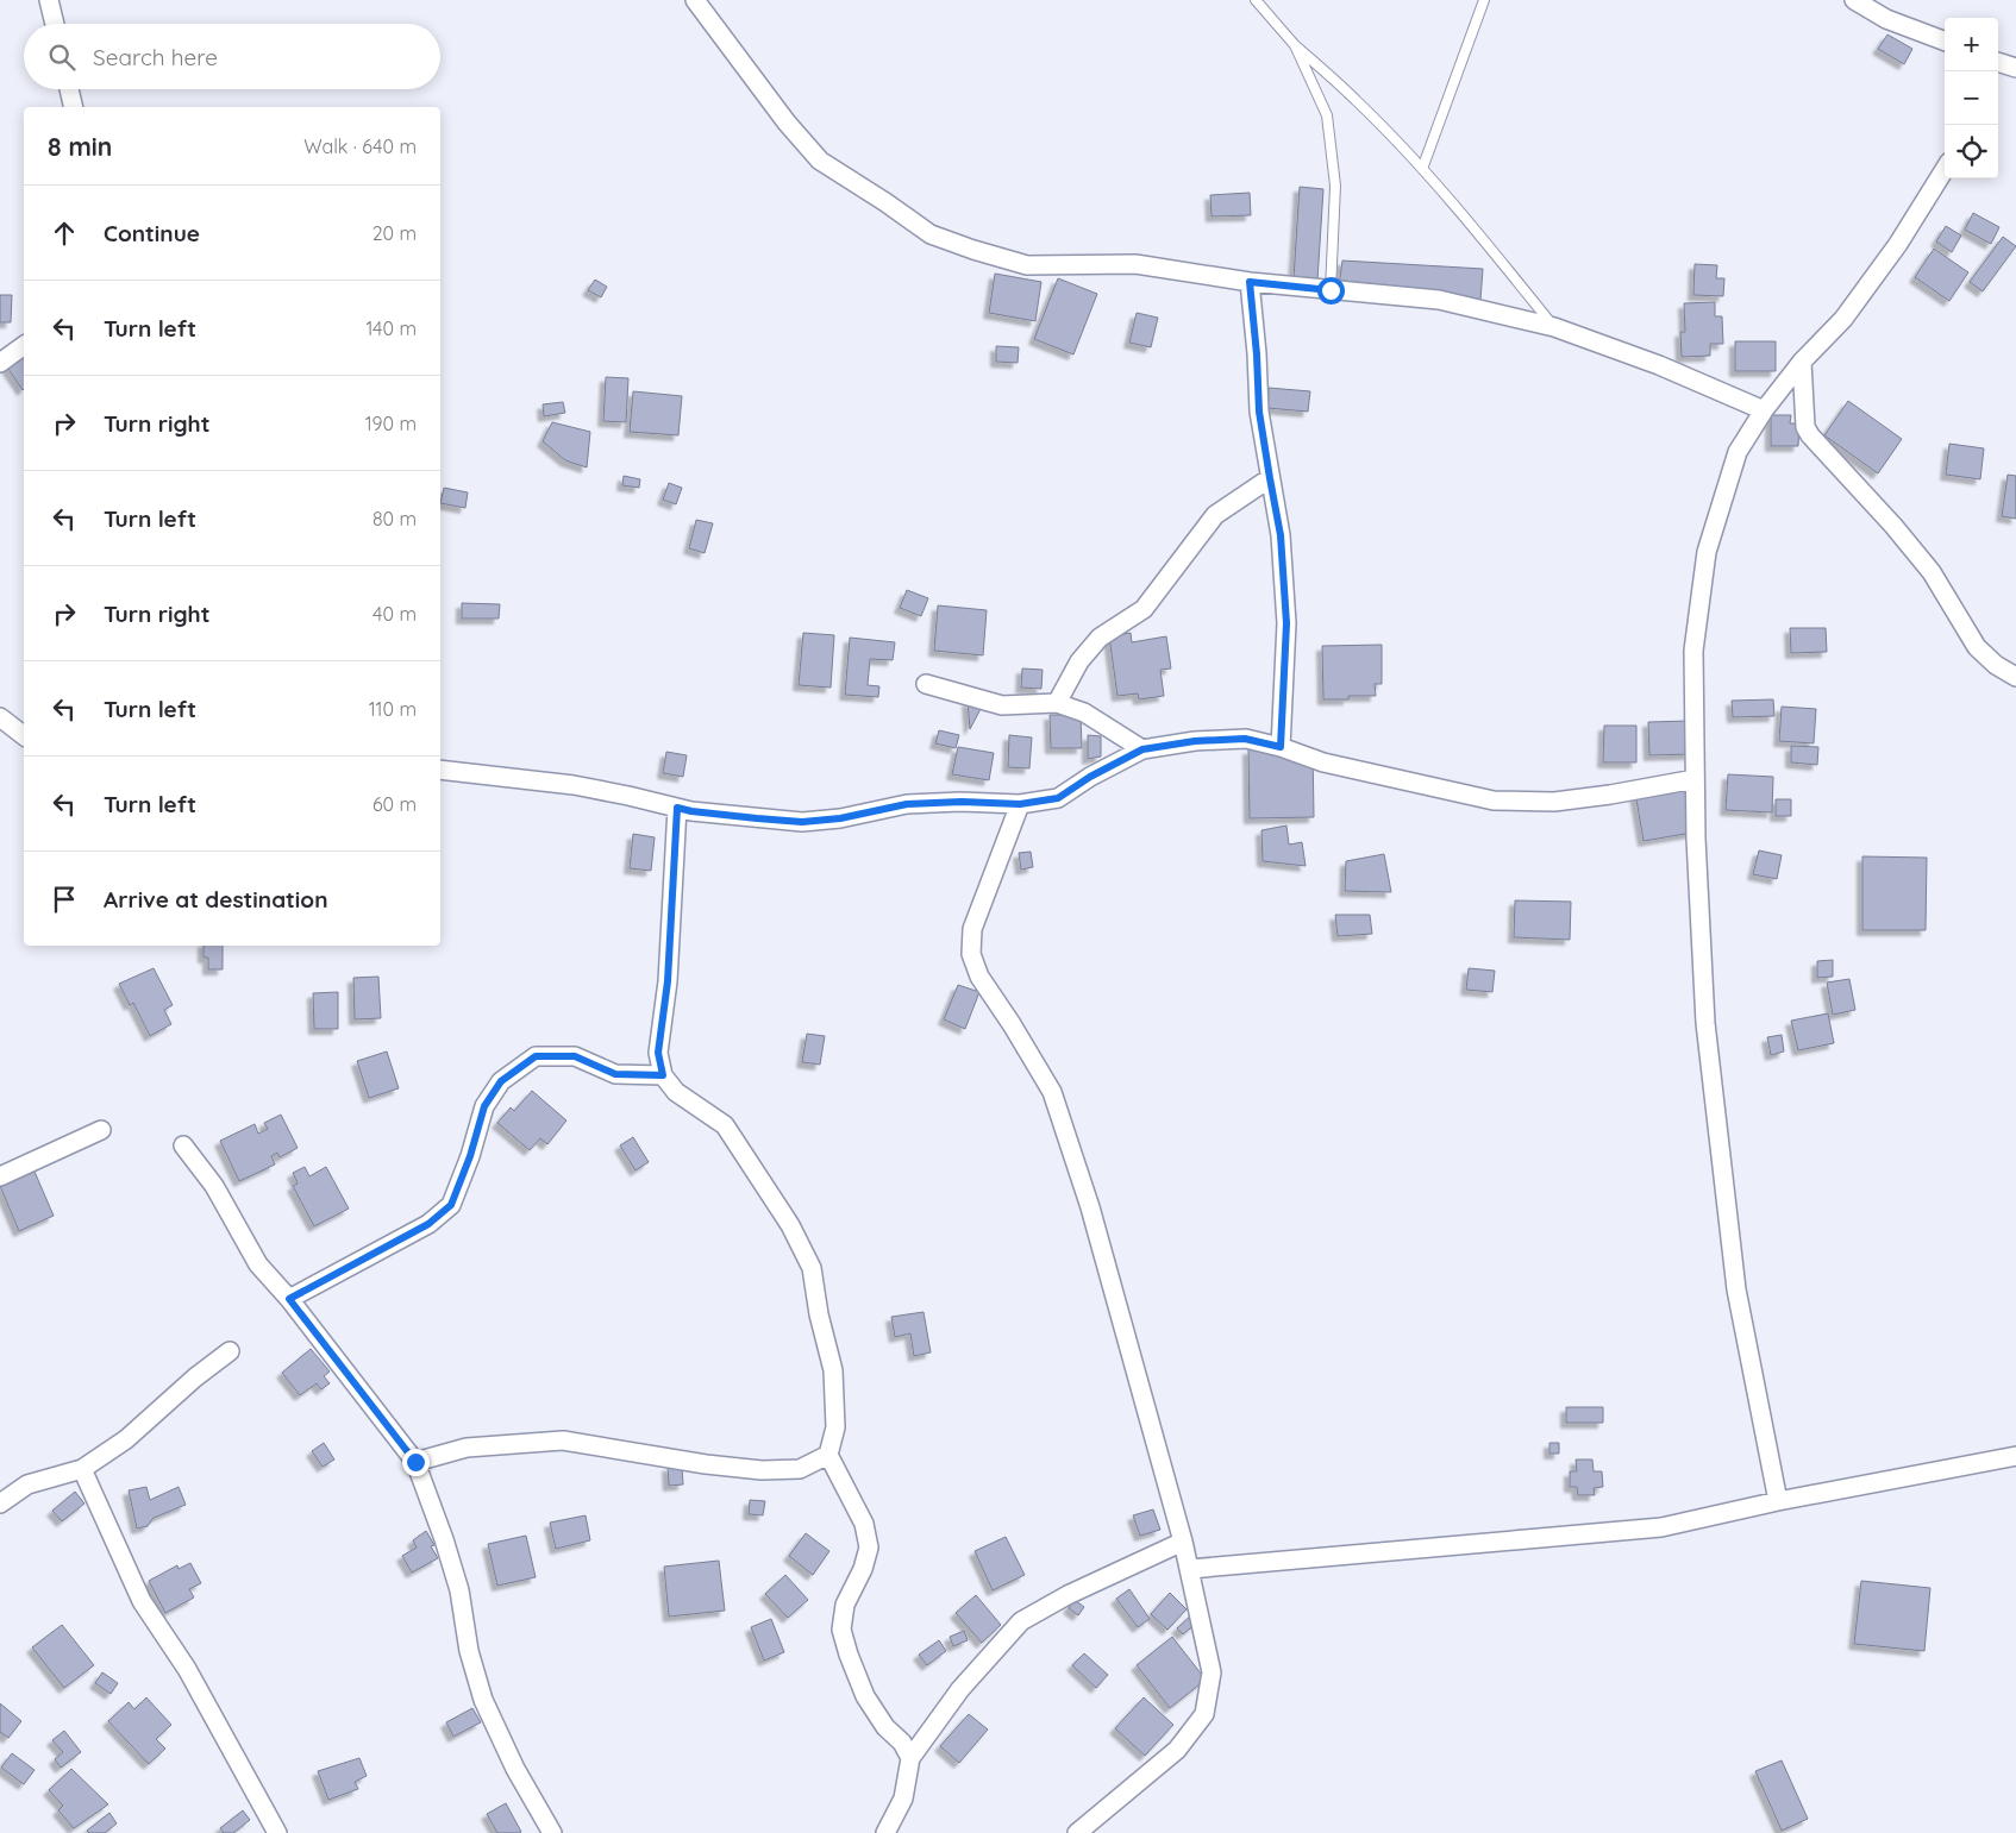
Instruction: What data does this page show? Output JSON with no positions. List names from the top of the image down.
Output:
{
  "page": {
    "map_buttons": ["+", "−"],
    "search": "Search here",
    "heading": ["8 min", "Walk · 640 m"],
    "list": [
      ["Continue", "20 m"],
      ["Turn left", "140 m"],
      ["Turn right", "190 m"],
      ["Turn left", "80 m"],
      ["Turn right", "40 m"],
      ["Turn left", "110 m"],
      ["Turn left", "60 m"],
      "Arrive at destination"
    ]
  }
}
